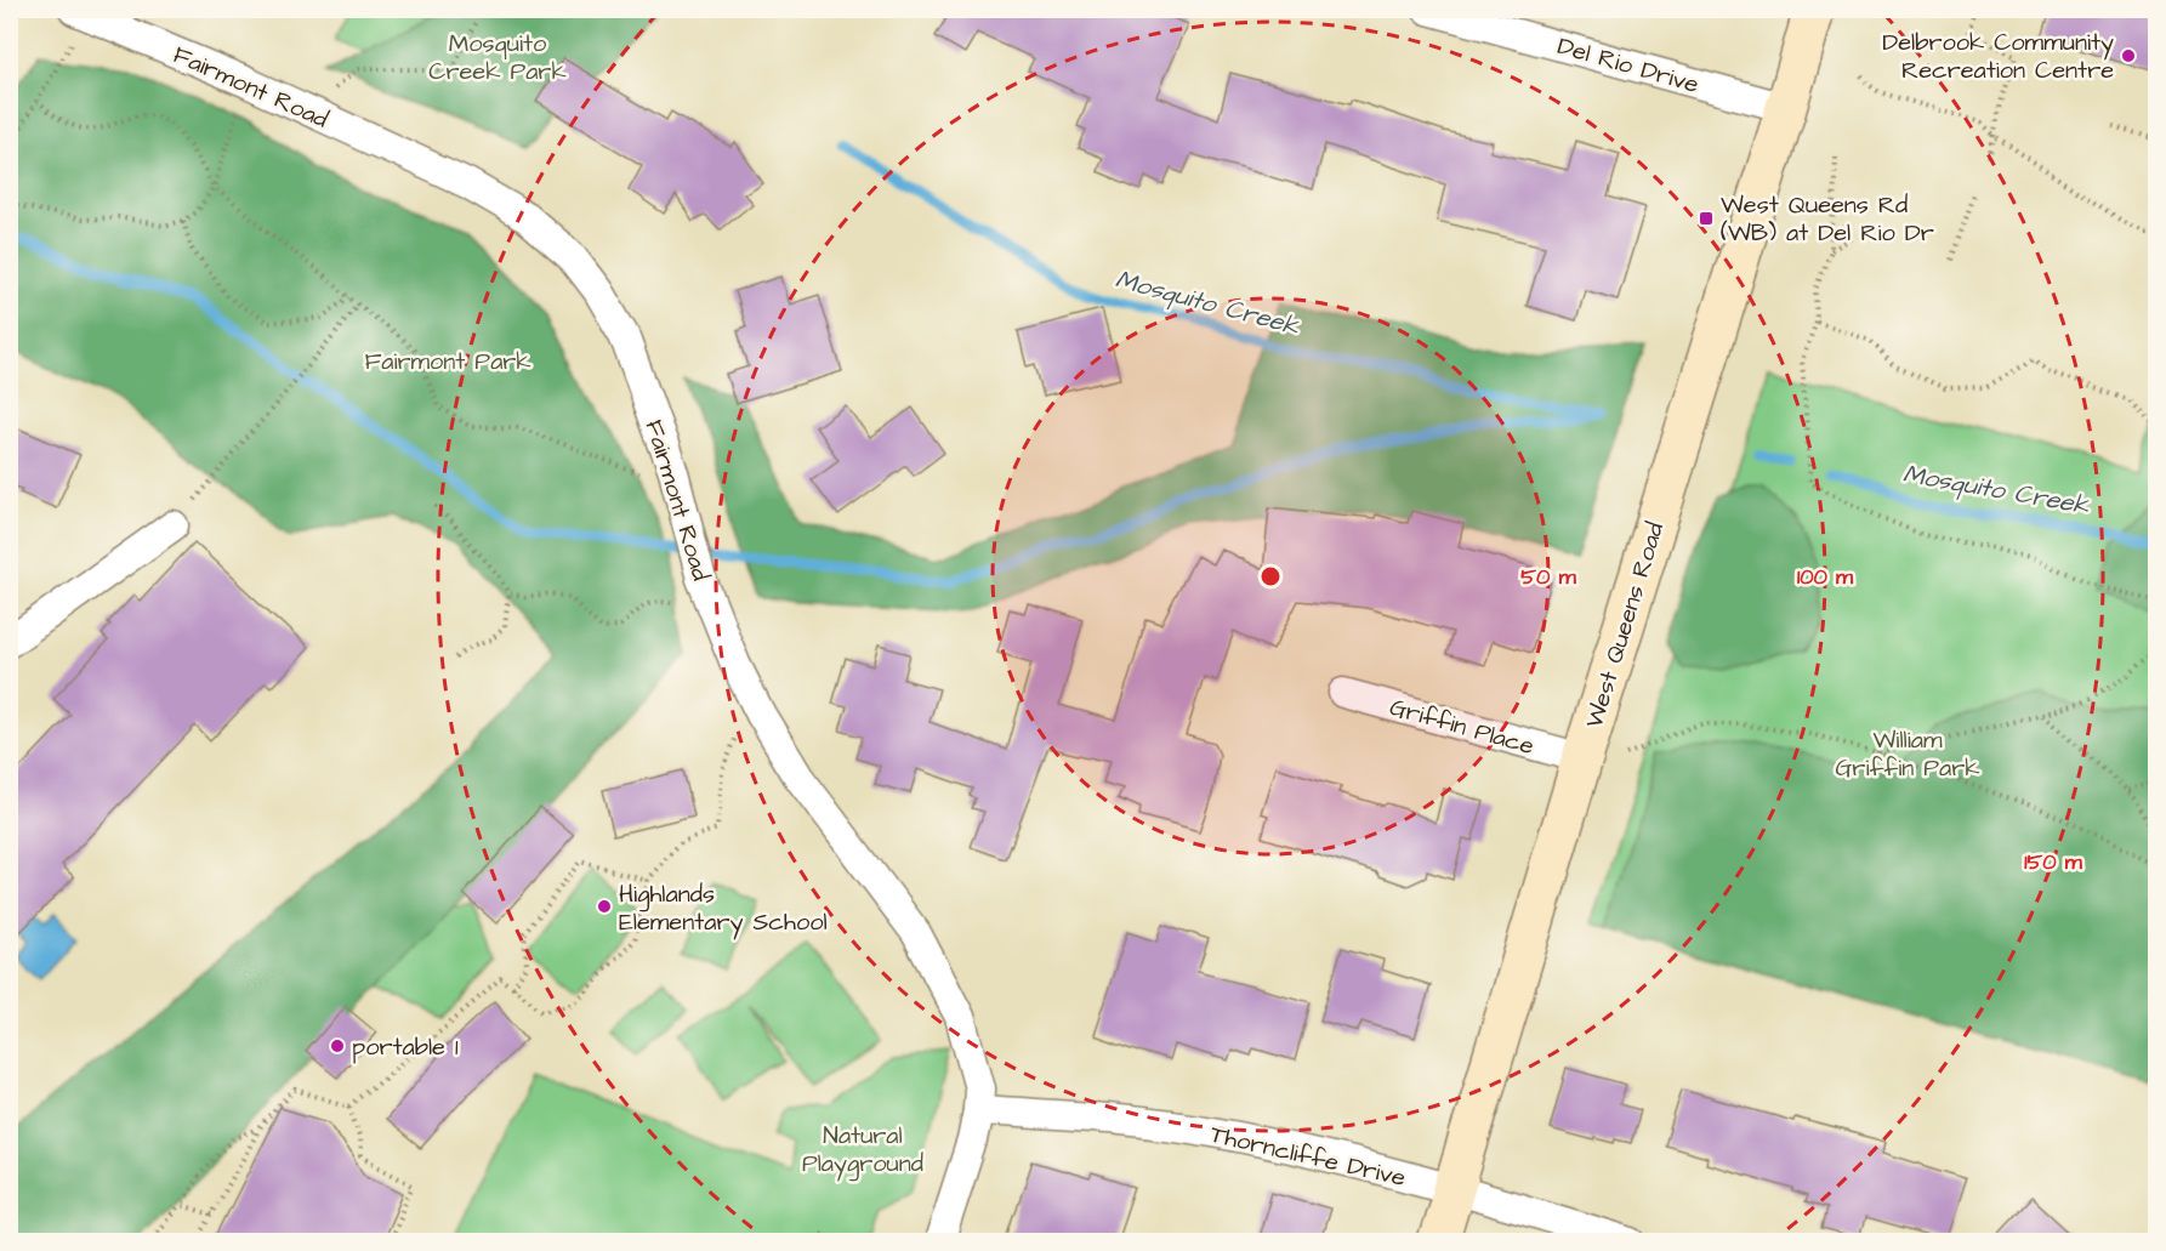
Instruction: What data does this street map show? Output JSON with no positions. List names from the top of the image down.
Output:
{
  "streets": {
    "main road": ["West Queens Road"],
    "street": [
      "Del Rio Drive",
      "Fairmont Road",
      "Griffin Place",
      "Thorncliffe Drive"
    ]
  },
  "crossings": [
    ["Del Rio Drive", "West Queens Road"],
    ["Fairmont Road", "Thorncliffe Drive"],
    ["West Queens Road", "Griffin Place"],
    ["West Queens Road", "Thorncliffe Drive"]
  ],
  "water": ["Mosquito Creek"],
  "parks": [
    "Mosquito Creek Park",
    "Fairmont Park",
    "William Griffin Park",
    "Natural Playground"
  ],
  "places": {
    "other": ["Delbrook Community Recreation Centre", "Highlands Elementary School", "portable 1"],
    "transit": ["West Queens Rd (WB) at Del Rio Dr"]
  },
  "rings": ["50 m", "100 m", "150 m"]
}
